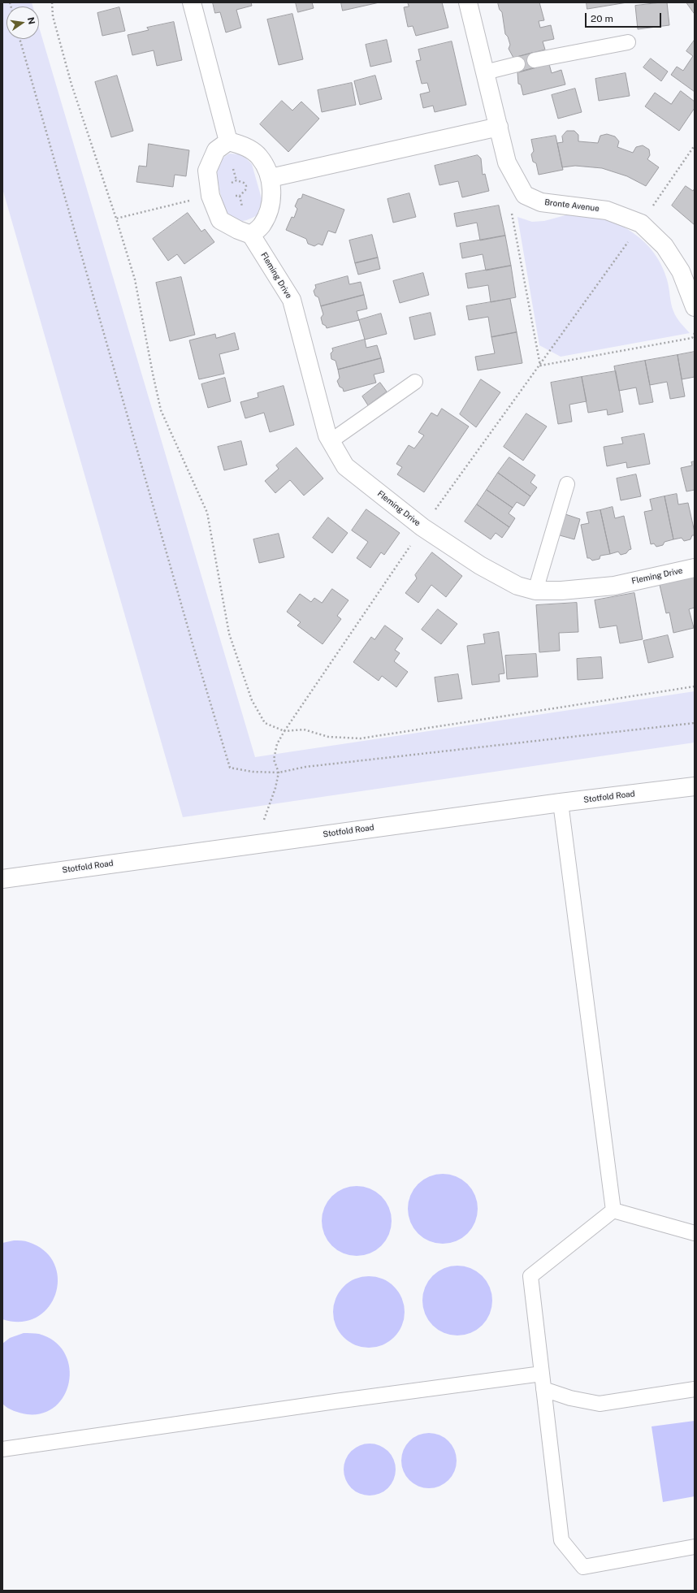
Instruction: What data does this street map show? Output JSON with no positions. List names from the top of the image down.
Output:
{
  "streets": {
    "street": ["Bronte Avenue", "Fleming Drive", "Stotfold Road"]
  },
  "scale_bar": "20 m",
  "north": "right"
}
